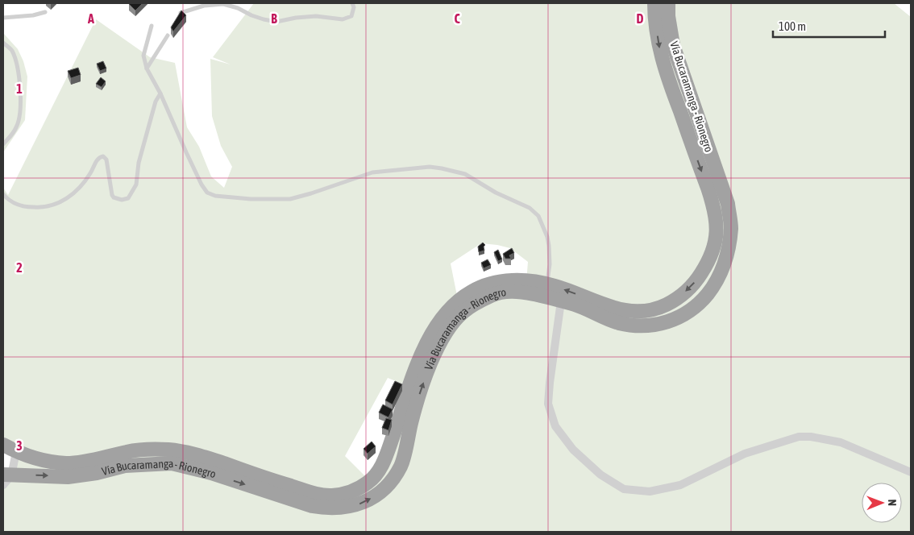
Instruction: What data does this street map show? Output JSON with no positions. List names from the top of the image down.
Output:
{
  "streets": {
    "highway": ["Vía Bucaramanga - Rionegro"]
  },
  "scale_bar": "100 m",
  "north": "right",
  "grid": {
    "columns": [
      "A",
      "B",
      "C",
      "D"
    ],
    "rows": ["1", "2", "3"]
  }
}
